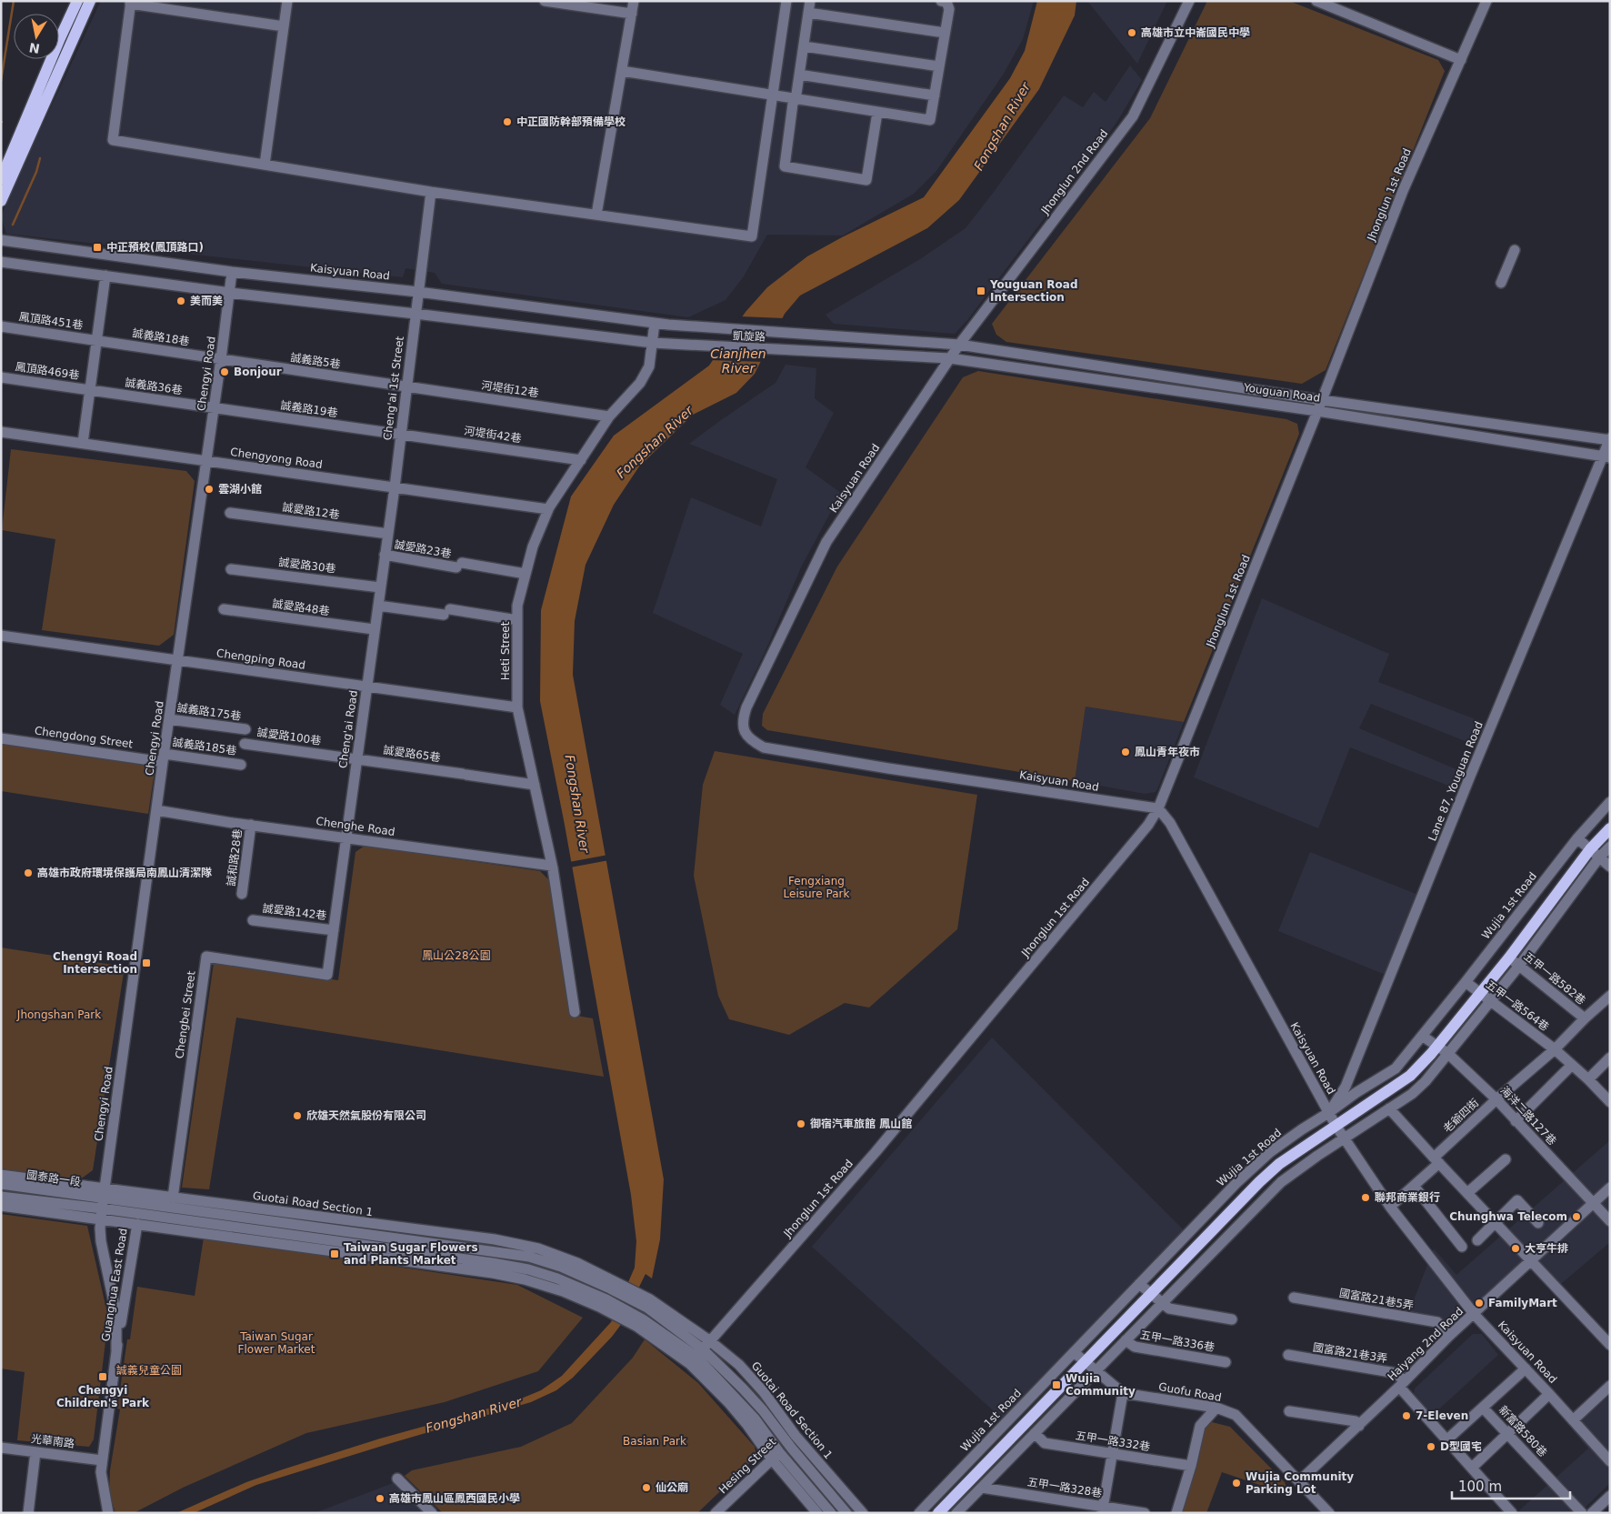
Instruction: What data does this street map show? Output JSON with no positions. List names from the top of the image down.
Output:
{
  "streets": {
    "street": [
      "Jhonglun 2nd Road",
      "Jhonglun 1st Road",
      "Kaisyuan Road",
      "鳳頂路451巷",
      "凱旋路",
      "誠義路18巷",
      "誠義路5巷",
      "鳳頂路469巷",
      "Chengyi Road",
      "誠義路36巷",
      "Cheng'ai 1st Street",
      "河堤街12巷",
      "Youguan Road",
      "誠義路19巷",
      "河堤街42巷",
      "Chengyong Road",
      "誠愛路12巷",
      "誠愛路23巷",
      "誠愛路30巷",
      "誠愛路48巷",
      "Heti Street",
      "Chengping Road",
      "誠義路175巷",
      "Cheng'ai Road",
      "誠愛路100巷",
      "Chengdong Street",
      "誠義路185巷",
      "誠愛路65巷",
      "Lane 87, Youguan Road",
      "Chenghe Road",
      "誠和路28巷",
      "Wujia 1st Road",
      "誠愛路142巷",
      "五甲一路582巷",
      "五甲一路564巷",
      "Chengbei Street",
      "老爺四街",
      "海洋二路127巷",
      "國泰路一段",
      "Guotai Road Section 1",
      "Guanghua East Road",
      "國富路21巷5弄",
      "五甲一路336巷",
      "Haiyang 2nd Road",
      "國富路21巷3弄",
      "Guofu Road",
      "新富路580巷",
      "光華南路",
      "五甲一路332巷",
      "Hesing Street",
      "五甲一路328巷"
    ]
  },
  "crossings": [
    ["Jhonglun 2nd Road", "Kaisyuan Road"],
    ["Jhonglun 2nd Road", "凱旋路"],
    ["Jhonglun 2nd Road", "Youguan Road"],
    ["Jhonglun 1st Road", "Kaisyuan Road"],
    ["Jhonglun 1st Road", "Youguan Road"],
    ["Jhonglun 1st Road", "Guotai Road Section 1"],
    ["Kaisyuan Road", "凱旋路"],
    ["Kaisyuan Road", "Chengyi Road"],
    ["Kaisyuan Road", "Cheng'ai 1st Street"],
    ["Kaisyuan Road", "Youguan Road"],
    ["Kaisyuan Road", "Heti Street"],
    ["Kaisyuan Road", "Lane 87, Youguan Road"],
    ["Kaisyuan Road", "Wujia 1st Road"],
    ["Kaisyuan Road", "老爺四街"],
    ["Kaisyuan Road", "Haiyang 2nd Road"],
    ["鳳頂路451巷", "誠義路18巷"],
    ["凱旋路", "Youguan Road"],
    ["凱旋路", "Heti Street"],
    ["誠義路18巷", "誠義路5巷"],
    ["誠義路18巷", "Chengyi Road"],
    ["誠義路5巷", "Chengyi Road"],
    ["誠義路5巷", "Cheng'ai 1st Street"],
    ["誠義路5巷", "河堤街12巷"],
    ["鳳頂路469巷", "誠義路36巷"],
    ["Chengyi Road", "誠義路36巷"],
    ["Chengyi Road", "誠義路19巷"],
    ["Chengyi Road", "Chengyong Road"],
    ["Chengyi Road", "Chengping Road"],
    ["Chengyi Road", "誠義路175巷"],
    ["Chengyi Road", "Chengdong Street"],
    ["Chengyi Road", "誠義路185巷"],
    ["Chengyi Road", "Chenghe Road"],
    ["Chengyi Road", "國泰路一段"],
    ["Chengyi Road", "Guotai Road Section 1"],
    ["Chengyi Road", "Guanghua East Road"],
    ["誠義路36巷", "誠義路19巷"],
    ["Cheng'ai 1st Street", "河堤街12巷"],
    ["Cheng'ai 1st Street", "誠義路19巷"],
    ["Cheng'ai 1st Street", "河堤街42巷"],
    ["Cheng'ai 1st Street", "Chengyong Road"],
    ["Cheng'ai 1st Street", "Cheng'ai Road"],
    ["河堤街12巷", "Heti Street"],
    ["Youguan Road", "Lane 87, Youguan Road"],
    ["誠義路19巷", "河堤街42巷"],
    ["河堤街42巷", "Heti Street"],
    ["Chengyong Road", "Heti Street"],
    ["Chengyong Road", "Cheng'ai Road"],
    ["誠愛路12巷", "Cheng'ai Road"],
    ["誠愛路23巷", "Heti Street"],
    ["誠愛路23巷", "Cheng'ai Road"],
    ["誠愛路30巷", "Cheng'ai Road"],
    ["誠愛路48巷", "Cheng'ai Road"],
    ["Heti Street", "Chengping Road"],
    ["Heti Street", "誠愛路65巷"],
    ["Heti Street", "Chenghe Road"],
    ["Chengping Road", "Cheng'ai Road"],
    ["Cheng'ai Road", "誠愛路100巷"],
    ["Cheng'ai Road", "誠愛路65巷"],
    ["Cheng'ai Road", "Chenghe Road"],
    ["Cheng'ai Road", "誠愛路142巷"],
    ["Cheng'ai Road", "Chengbei Street"],
    ["誠愛路100巷", "誠愛路65巷"],
    ["Chengdong Street", "誠義路185巷"],
    ["Lane 87, Youguan Road", "Wujia 1st Road"],
    ["Chenghe Road", "誠和路28巷"],
    ["Wujia 1st Road", "五甲一路564巷"],
    ["Wujia 1st Road", "海洋二路127巷"],
    ["五甲一路582巷", "老爺四街"],
    ["五甲一路564巷", "老爺四街"],
    ["Chengbei Street", "Guotai Road Section 1"],
    ["老爺四街", "海洋二路127巷"],
    ["海洋二路127巷", "Haiyang 2nd Road"],
    ["國泰路一段", "Guotai Road Section 1"],
    ["國泰路一段", "Guanghua East Road"],
    ["Guotai Road Section 1", "Guanghua East Road"],
    ["Guotai Road Section 1", "Hesing Street"],
    ["Guanghua East Road", "光華南路"],
    ["國富路21巷5弄", "Haiyang 2nd Road"],
    ["Haiyang 2nd Road", "國富路21巷3弄"],
    ["Haiyang 2nd Road", "Guofu Road"]
  ],
  "water": ["Fongshan River", "Cianjhen River"],
  "parks": [
    "Fengxiang Leisure Park",
    "鳳山公28公園",
    "Jhongshan Park",
    "Taiwan Sugar Flower Market",
    "誠義兒童公園",
    "Basian Park"
  ],
  "places": {
    "other": [
      "高雄市立中崙國民中學",
      "中正國防幹部預備學校",
      "美而美",
      "Bonjour",
      "雲湖小館",
      "鳳山青年夜市",
      "高雄市政府環境保護局南鳳山清潔隊",
      "欣雄天然氣股份有限公司",
      "御宿汽車旅館 鳳山館",
      "聯邦商業銀行",
      "Chunghwa Telecom",
      "大亨牛排",
      "FamilyMart",
      "7-Eleven",
      "D型國宅",
      "Wujia Community Parking Lot",
      "仙公廟",
      "高雄市鳳山區鳳西國民小學"
    ],
    "transit": [
      "中正預校(鳳頂路口)",
      "Youguan Road Intersection",
      "Chengyi Road Intersection",
      "Taiwan Sugar Flowers and Plants Market",
      "Chengyi Children's Park",
      "Wujia Community"
    ]
  },
  "scale_bar": "100 m",
  "north": "bottom"
}
